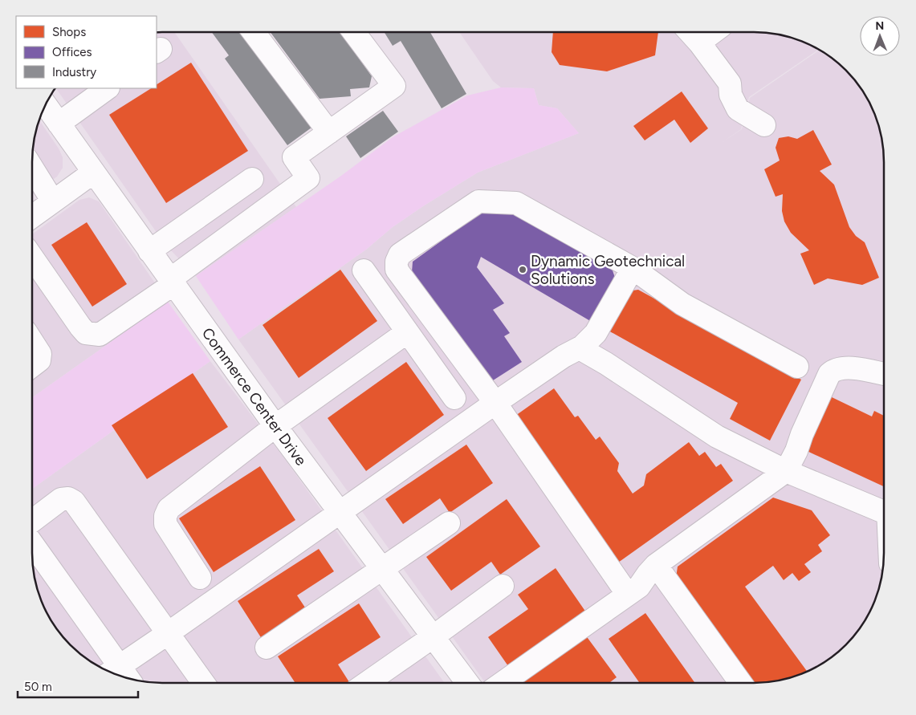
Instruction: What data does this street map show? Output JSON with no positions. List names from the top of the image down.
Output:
{
  "streets": {
    "street": ["Commerce Center Drive"]
  },
  "places": ["Dynamic Geotechnical Solutions"],
  "legend": ["Shops", "Offices", "Industry"],
  "scale_bar": "50 m",
  "north": "top"
}
